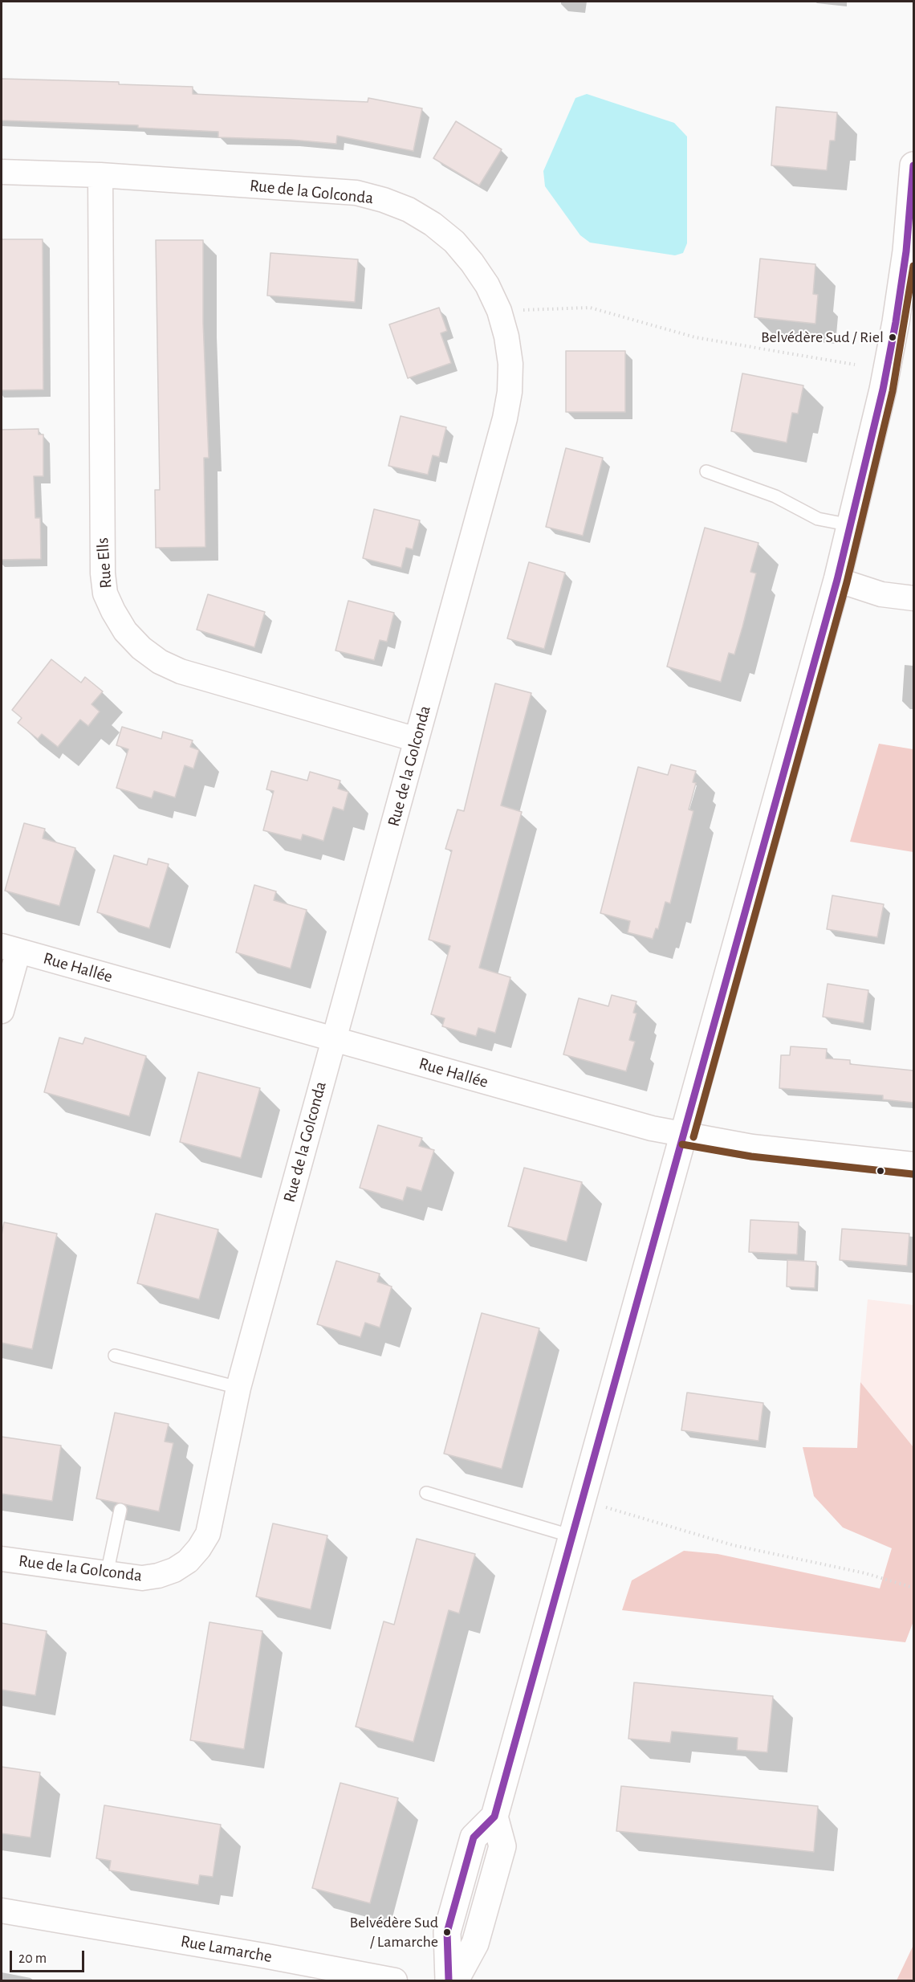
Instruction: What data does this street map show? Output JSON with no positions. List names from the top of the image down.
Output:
{
  "streets": {
    "street": [
      "Rue de la Golconda",
      "Rue Ells",
      "Rue Hallée",
      "Rue Lamarche"
    ]
  },
  "crossings": [
    ["Rue de la Golconda", "Rue Ells"],
    ["Rue de la Golconda", "Rue Hallée"]
  ],
  "places": ["Belvédère Sud / Riel", "Belvédère Sud / Lamarche"],
  "scale_bar": "20 m"
}
